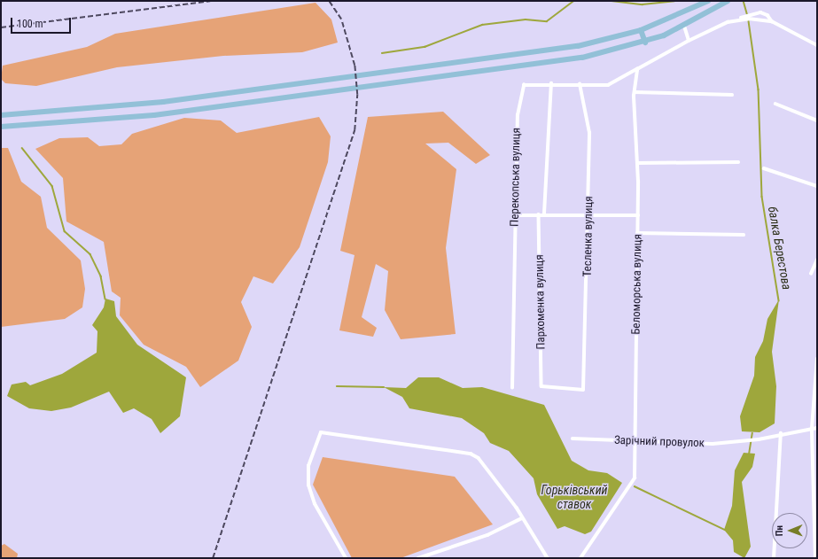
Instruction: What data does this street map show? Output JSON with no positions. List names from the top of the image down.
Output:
{
  "streets": {
    "street": [
      "Перекопська вулиця",
      "Тесленка вулиця",
      "Беломорська вулиця",
      "Пархоменка вулиця",
      "Зарічний провулок"
    ]
  },
  "crossings": [
    ["Перекопська вулиця", "Тесленка вулиця"],
    ["Перекопська вулиця", "Беломорська вулиця"],
    ["Тесленка вулиця", "Пархоменка вулиця"],
    ["Беломорська вулиця", "Зарічний провулок"]
  ],
  "water": ["балка Берестова", "Горьківський ставок"],
  "scale_bar": "100 m",
  "north": "left"
}
